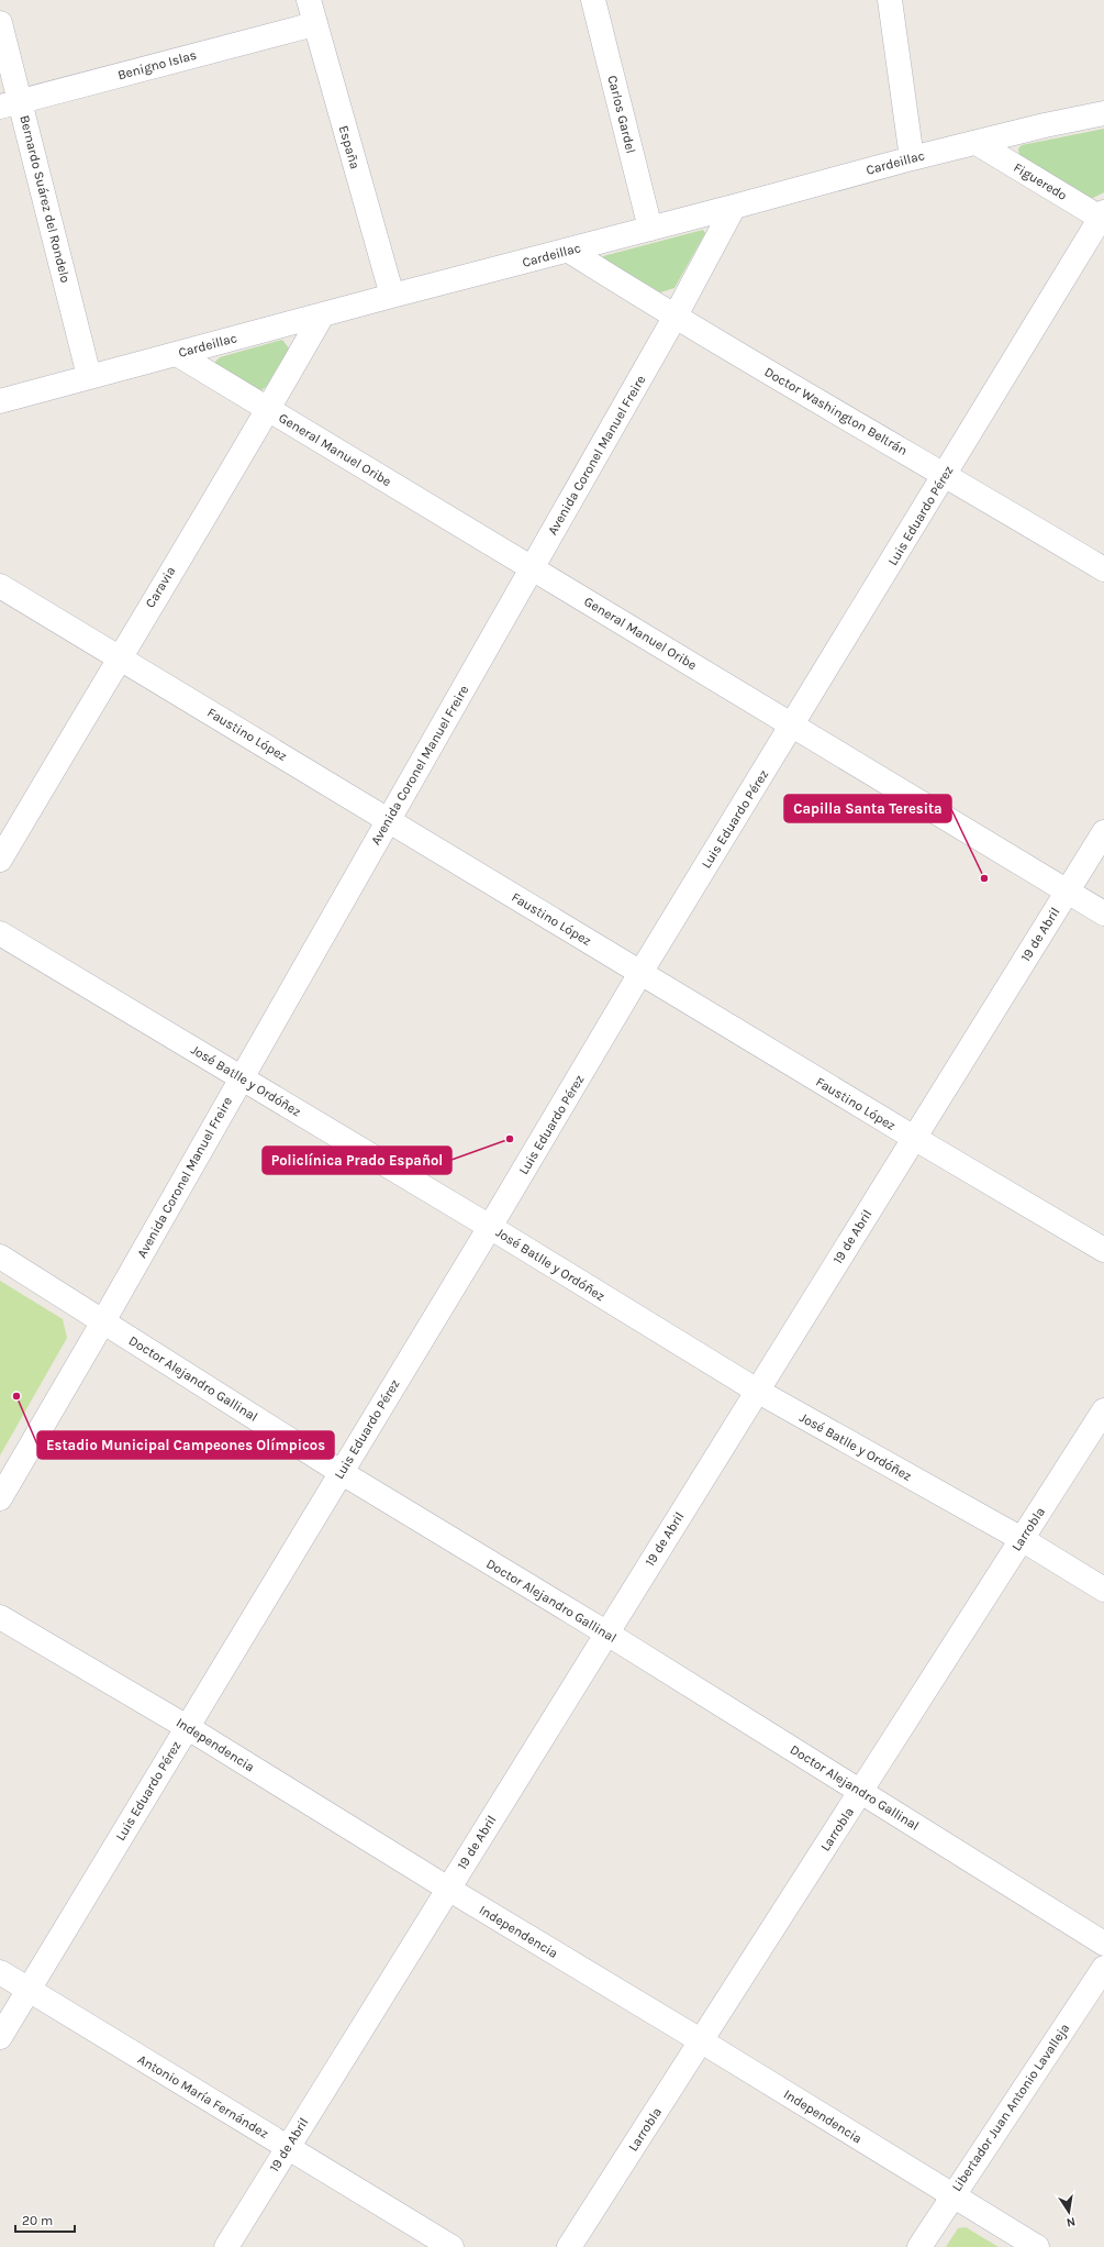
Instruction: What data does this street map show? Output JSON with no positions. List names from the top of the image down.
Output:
{
  "streets": {
    "street": [
      "Benigno Islas",
      "Carlos Gardel",
      "España",
      "Cardeillac",
      "Figueredo",
      "Bernardo Suárez del Rondelo",
      "Doctor Washington Beltrán",
      "General Manuel Oribe",
      "Avenida Coronel Manuel Freire",
      "Luis Eduardo Pérez",
      "Caravia",
      "Faustino López",
      "19 de Abril",
      "José Batlle y Ordóñez",
      "Doctor Alejandro Gallinal",
      "Larrobla",
      "Independencia",
      "Antonio María Fernández",
      "Libertador Juan Antonio Lavalleja"
    ]
  },
  "crossings": [
    ["Benigno Islas", "España"],
    ["Benigno Islas", "Bernardo Suárez del Rondelo"],
    ["Carlos Gardel", "Cardeillac"],
    ["España", "Cardeillac"],
    ["Cardeillac", "Figueredo"],
    ["Cardeillac", "Bernardo Suárez del Rondelo"],
    ["Cardeillac", "Doctor Washington Beltrán"],
    ["Cardeillac", "General Manuel Oribe"],
    ["Cardeillac", "Avenida Coronel Manuel Freire"],
    ["Cardeillac", "Caravia"],
    ["Figueredo", "Luis Eduardo Pérez"],
    ["Doctor Washington Beltrán", "Avenida Coronel Manuel Freire"],
    ["Doctor Washington Beltrán", "Luis Eduardo Pérez"],
    ["General Manuel Oribe", "Avenida Coronel Manuel Freire"],
    ["General Manuel Oribe", "Luis Eduardo Pérez"],
    ["General Manuel Oribe", "Caravia"],
    ["General Manuel Oribe", "19 de Abril"],
    ["Avenida Coronel Manuel Freire", "Faustino López"],
    ["Avenida Coronel Manuel Freire", "José Batlle y Ordóñez"],
    ["Avenida Coronel Manuel Freire", "Doctor Alejandro Gallinal"],
    ["Luis Eduardo Pérez", "Faustino López"],
    ["Luis Eduardo Pérez", "José Batlle y Ordóñez"],
    ["Luis Eduardo Pérez", "Doctor Alejandro Gallinal"],
    ["Luis Eduardo Pérez", "Independencia"],
    ["Luis Eduardo Pérez", "Antonio María Fernández"],
    ["Caravia", "Faustino López"],
    ["Faustino López", "19 de Abril"],
    ["19 de Abril", "José Batlle y Ordóñez"],
    ["19 de Abril", "Doctor Alejandro Gallinal"],
    ["19 de Abril", "Independencia"],
    ["19 de Abril", "Antonio María Fernández"],
    ["José Batlle y Ordóñez", "Larrobla"],
    ["Doctor Alejandro Gallinal", "Larrobla"],
    ["Larrobla", "Independencia"],
    ["Independencia", "Libertador Juan Antonio Lavalleja"]
  ],
  "places": ["Capilla Santa Teresita", "Policlínica Prado Español", "Estadio Municipal Campeones Olímpicos"],
  "scale_bar": "20 m",
  "north": "bottom"
}
